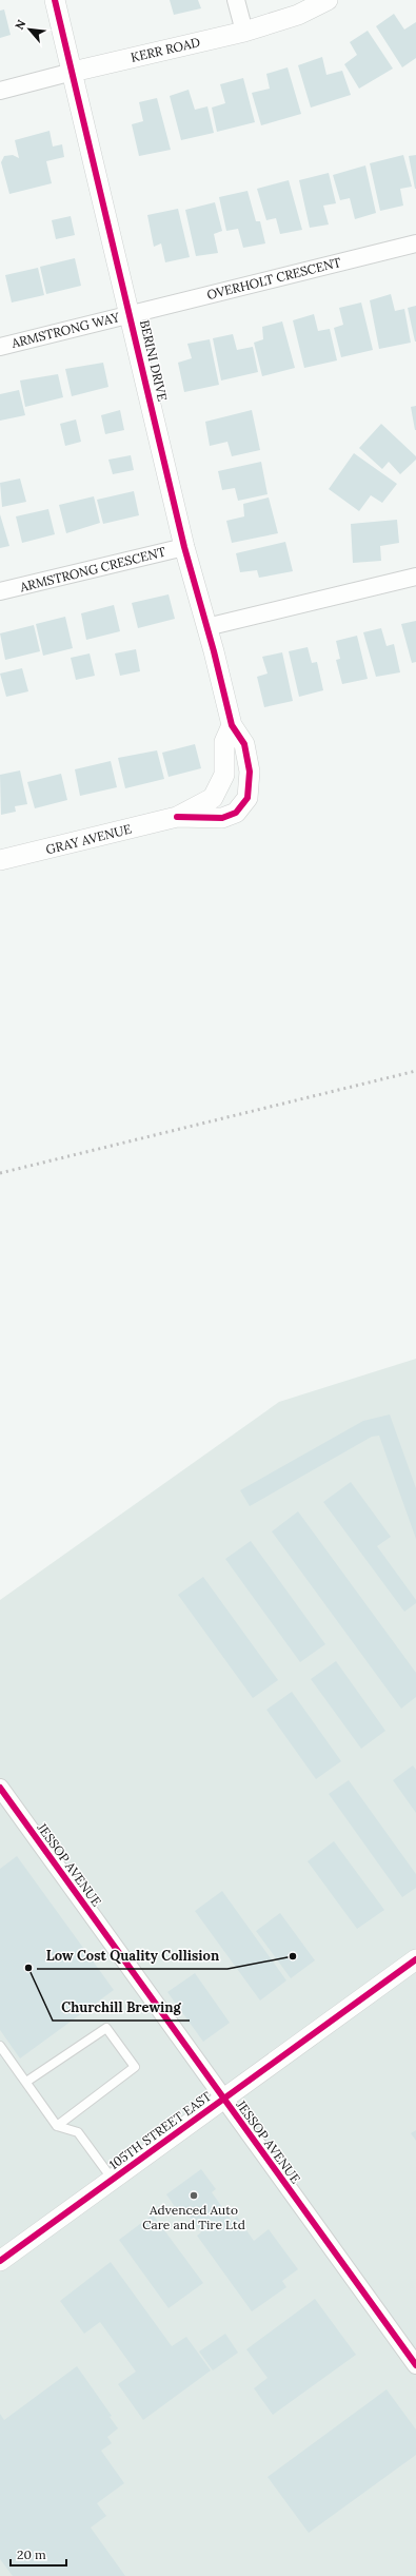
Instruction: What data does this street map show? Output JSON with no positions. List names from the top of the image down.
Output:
{
  "streets": {
    "street": [
      "KERR ROAD",
      "OVERHOLT CRESCENT",
      "ARMSTRONG WAY",
      "BERINI DRIVE",
      "ARMSTRONG CRESCENT",
      "GRAY AVENUE",
      "JESSOP AVENUE",
      "105TH STREET EAST"
    ]
  },
  "crossings": [
    ["KERR ROAD", "BERINI DRIVE"],
    ["OVERHOLT CRESCENT", "ARMSTRONG WAY"],
    ["OVERHOLT CRESCENT", "BERINI DRIVE"],
    ["ARMSTRONG WAY", "BERINI DRIVE"],
    ["BERINI DRIVE", "ARMSTRONG CRESCENT"],
    ["BERINI DRIVE", "GRAY AVENUE"],
    ["JESSOP AVENUE", "105TH STREET EAST"]
  ],
  "places": ["Low Cost Quality Collision", "Churchill Brewing", "Advenced Auto Care and Tire Ltd"],
  "scale_bar": "20 m",
  "north": "top left"
}
